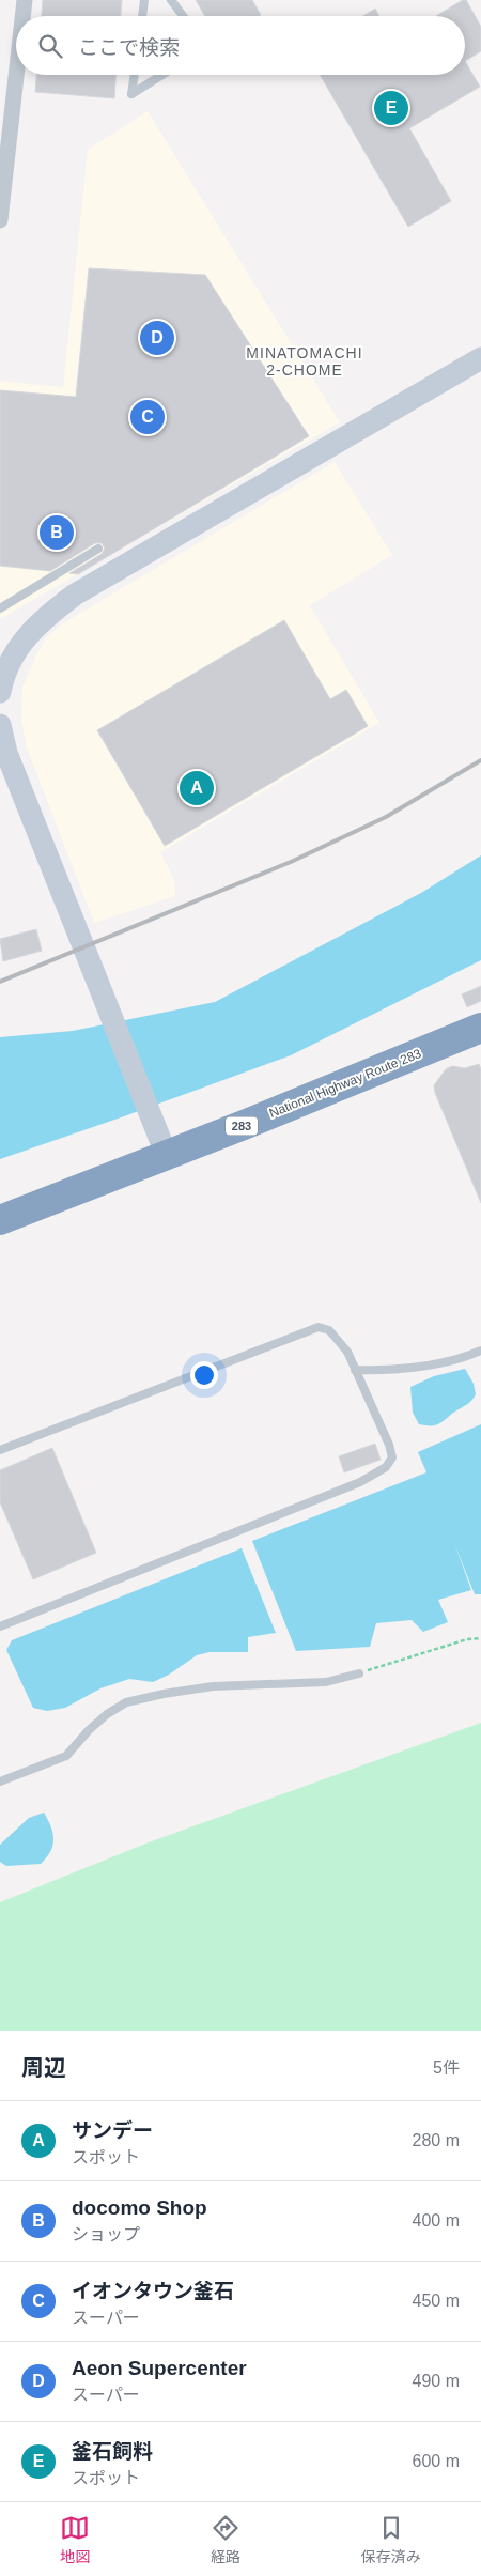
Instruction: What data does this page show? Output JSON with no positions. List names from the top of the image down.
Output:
{
  "streets": {
    "highway": ["National Highway Route 283", "283"]
  },
  "districts": ["MINATOMACHI 2-CHOME"],
  "page": {
    "search": "ここで検索",
    "pins": [
      "E",
      "D",
      "C",
      "B",
      "A"
    ],
    "heading": ["周辺", "5件"],
    "list": [
      {
        "mark": "A",
        "name": "サンデー",
        "note": "スポット",
        "value": "280 m"
      },
      {
        "mark": "B",
        "name": "docomo Shop",
        "note": "ショップ",
        "value": "400 m"
      },
      {
        "mark": "C",
        "name": "イオンタウン釜石",
        "note": "スーパー",
        "value": "450 m"
      },
      {
        "mark": "D",
        "name": "Aeon Supercenter",
        "note": "スーパー",
        "value": "490 m"
      },
      {
        "mark": "E",
        "name": "釜石飼料",
        "note": "スポット",
        "value": "600 m"
      }
    ],
    "nav": ["地図", "経路", "保存済み"]
  }
}
